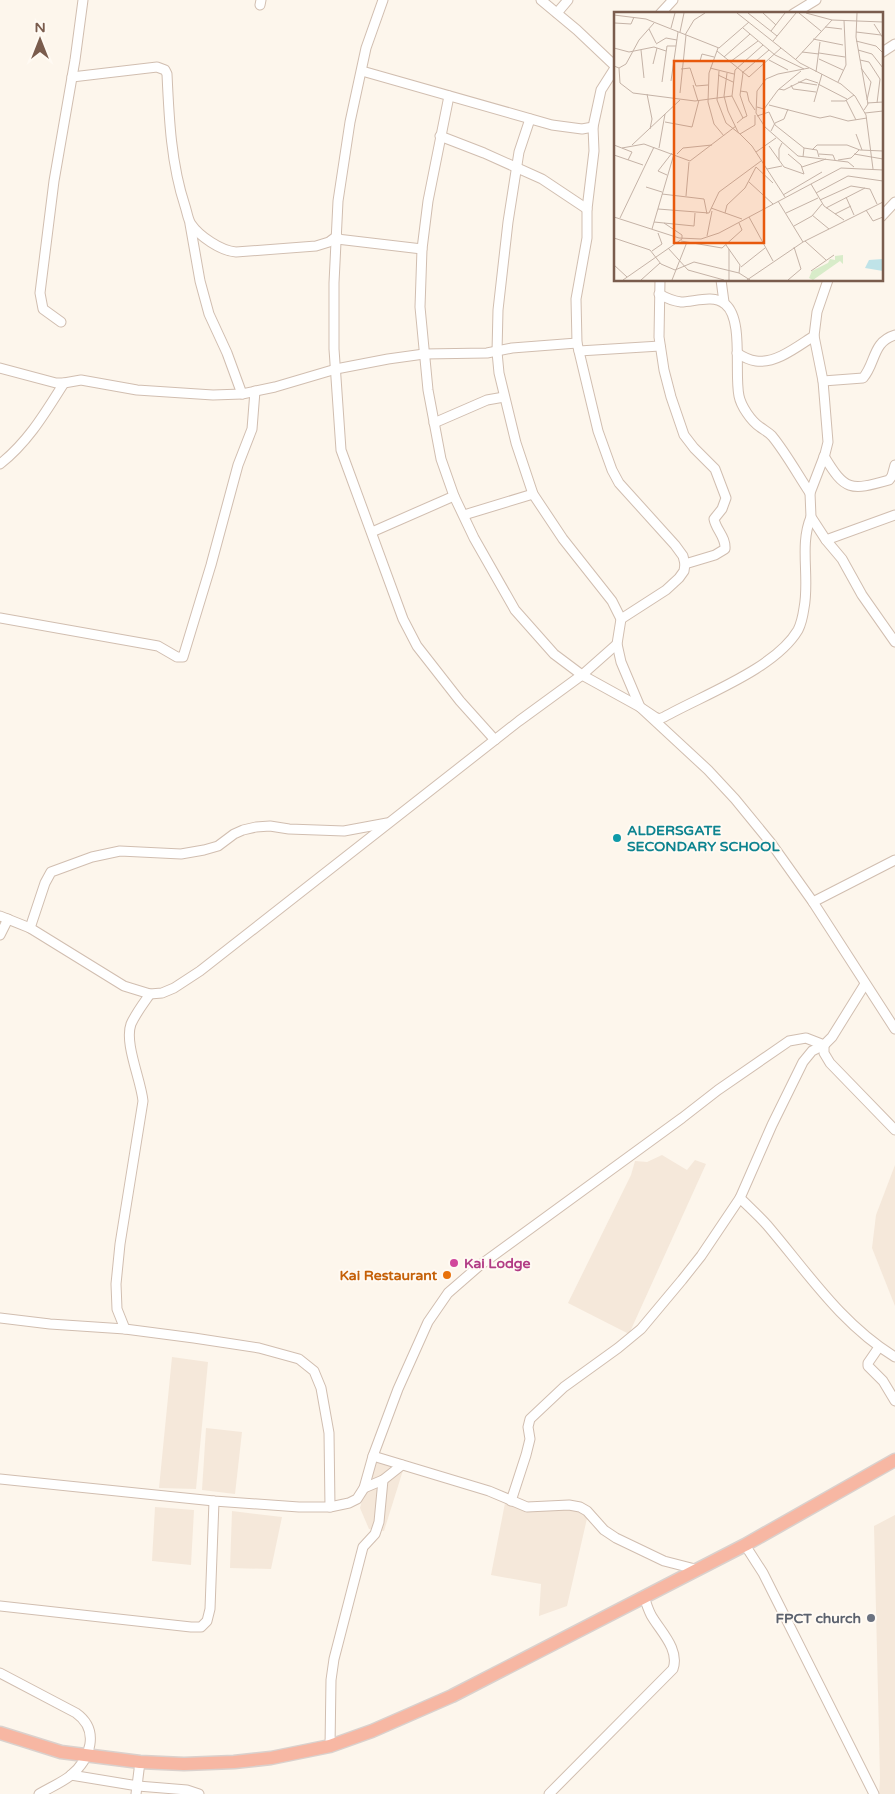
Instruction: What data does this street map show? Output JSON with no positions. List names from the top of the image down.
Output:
{
  "places": [
    "ALDERSGATE SECONDARY SCHOOL",
    "Kai Lodge",
    "Kai Restaurant",
    "FPCT church"
  ],
  "north": "top"
}
